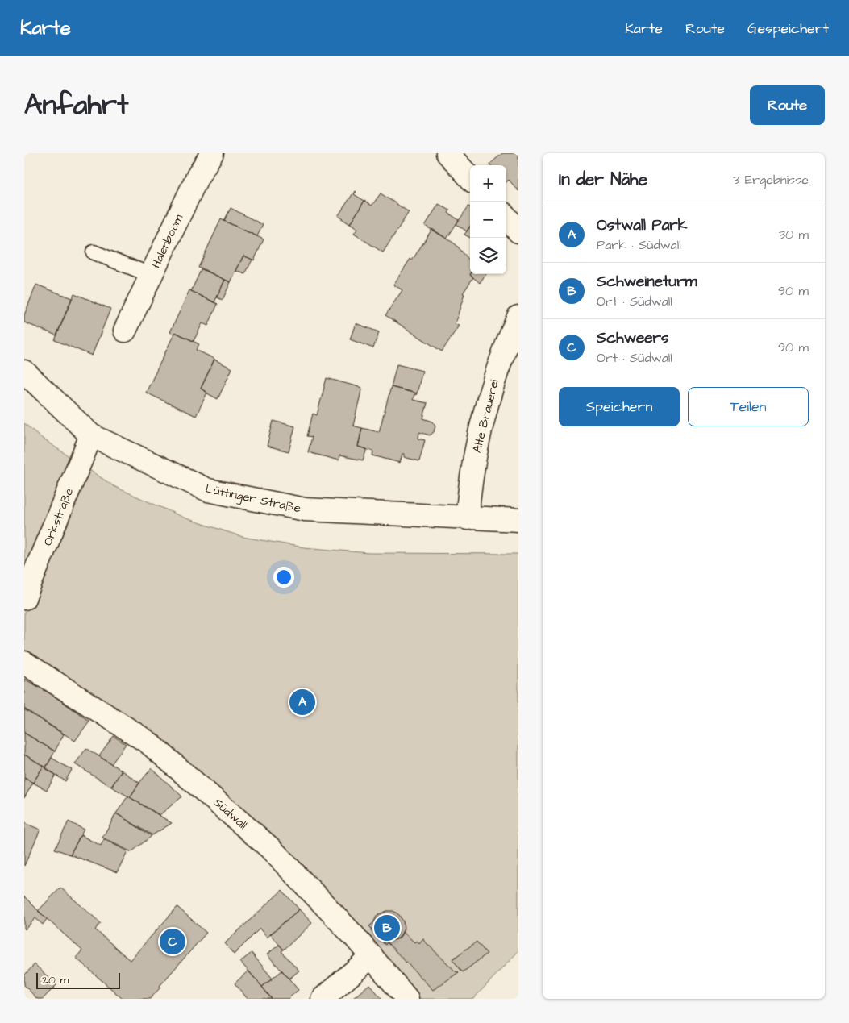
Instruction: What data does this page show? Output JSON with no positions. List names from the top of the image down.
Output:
{
  "streets": {
    "street": [
      "Halenboom",
      "Alte Brauerei",
      "Lüttinger Straße",
      "Orkstraße",
      "Südwall"
    ]
  },
  "crossings": [
    ["Alte Brauerei", "Lüttinger Straße"],
    ["Lüttinger Straße", "Orkstraße"]
  ],
  "scale_bar": "20 m",
  "page": {
    "header": "Karte",
    "nav": ["Karte", "Route", "Gespeichert"],
    "title": "Anfahrt",
    "buttons": [
      "Route",
      ["Speichern", "Teilen"]
    ],
    "heading": ["In der Nähe", "3 Ergebnisse"],
    "map_buttons": ["+", "−"],
    "list": [
      {
        "mark": "A",
        "name": "Ostwall Park",
        "note": "Park · Südwall",
        "value": "30 m"
      },
      {
        "mark": "B",
        "name": "Schweineturm",
        "note": "Ort · Südwall",
        "value": "90 m"
      },
      {
        "mark": "C",
        "name": "Schweers",
        "note": "Ort · Südwall",
        "value": "90 m"
      }
    ],
    "pins": ["A", "B", "C"],
    "scale": "20 m"
  }
}
